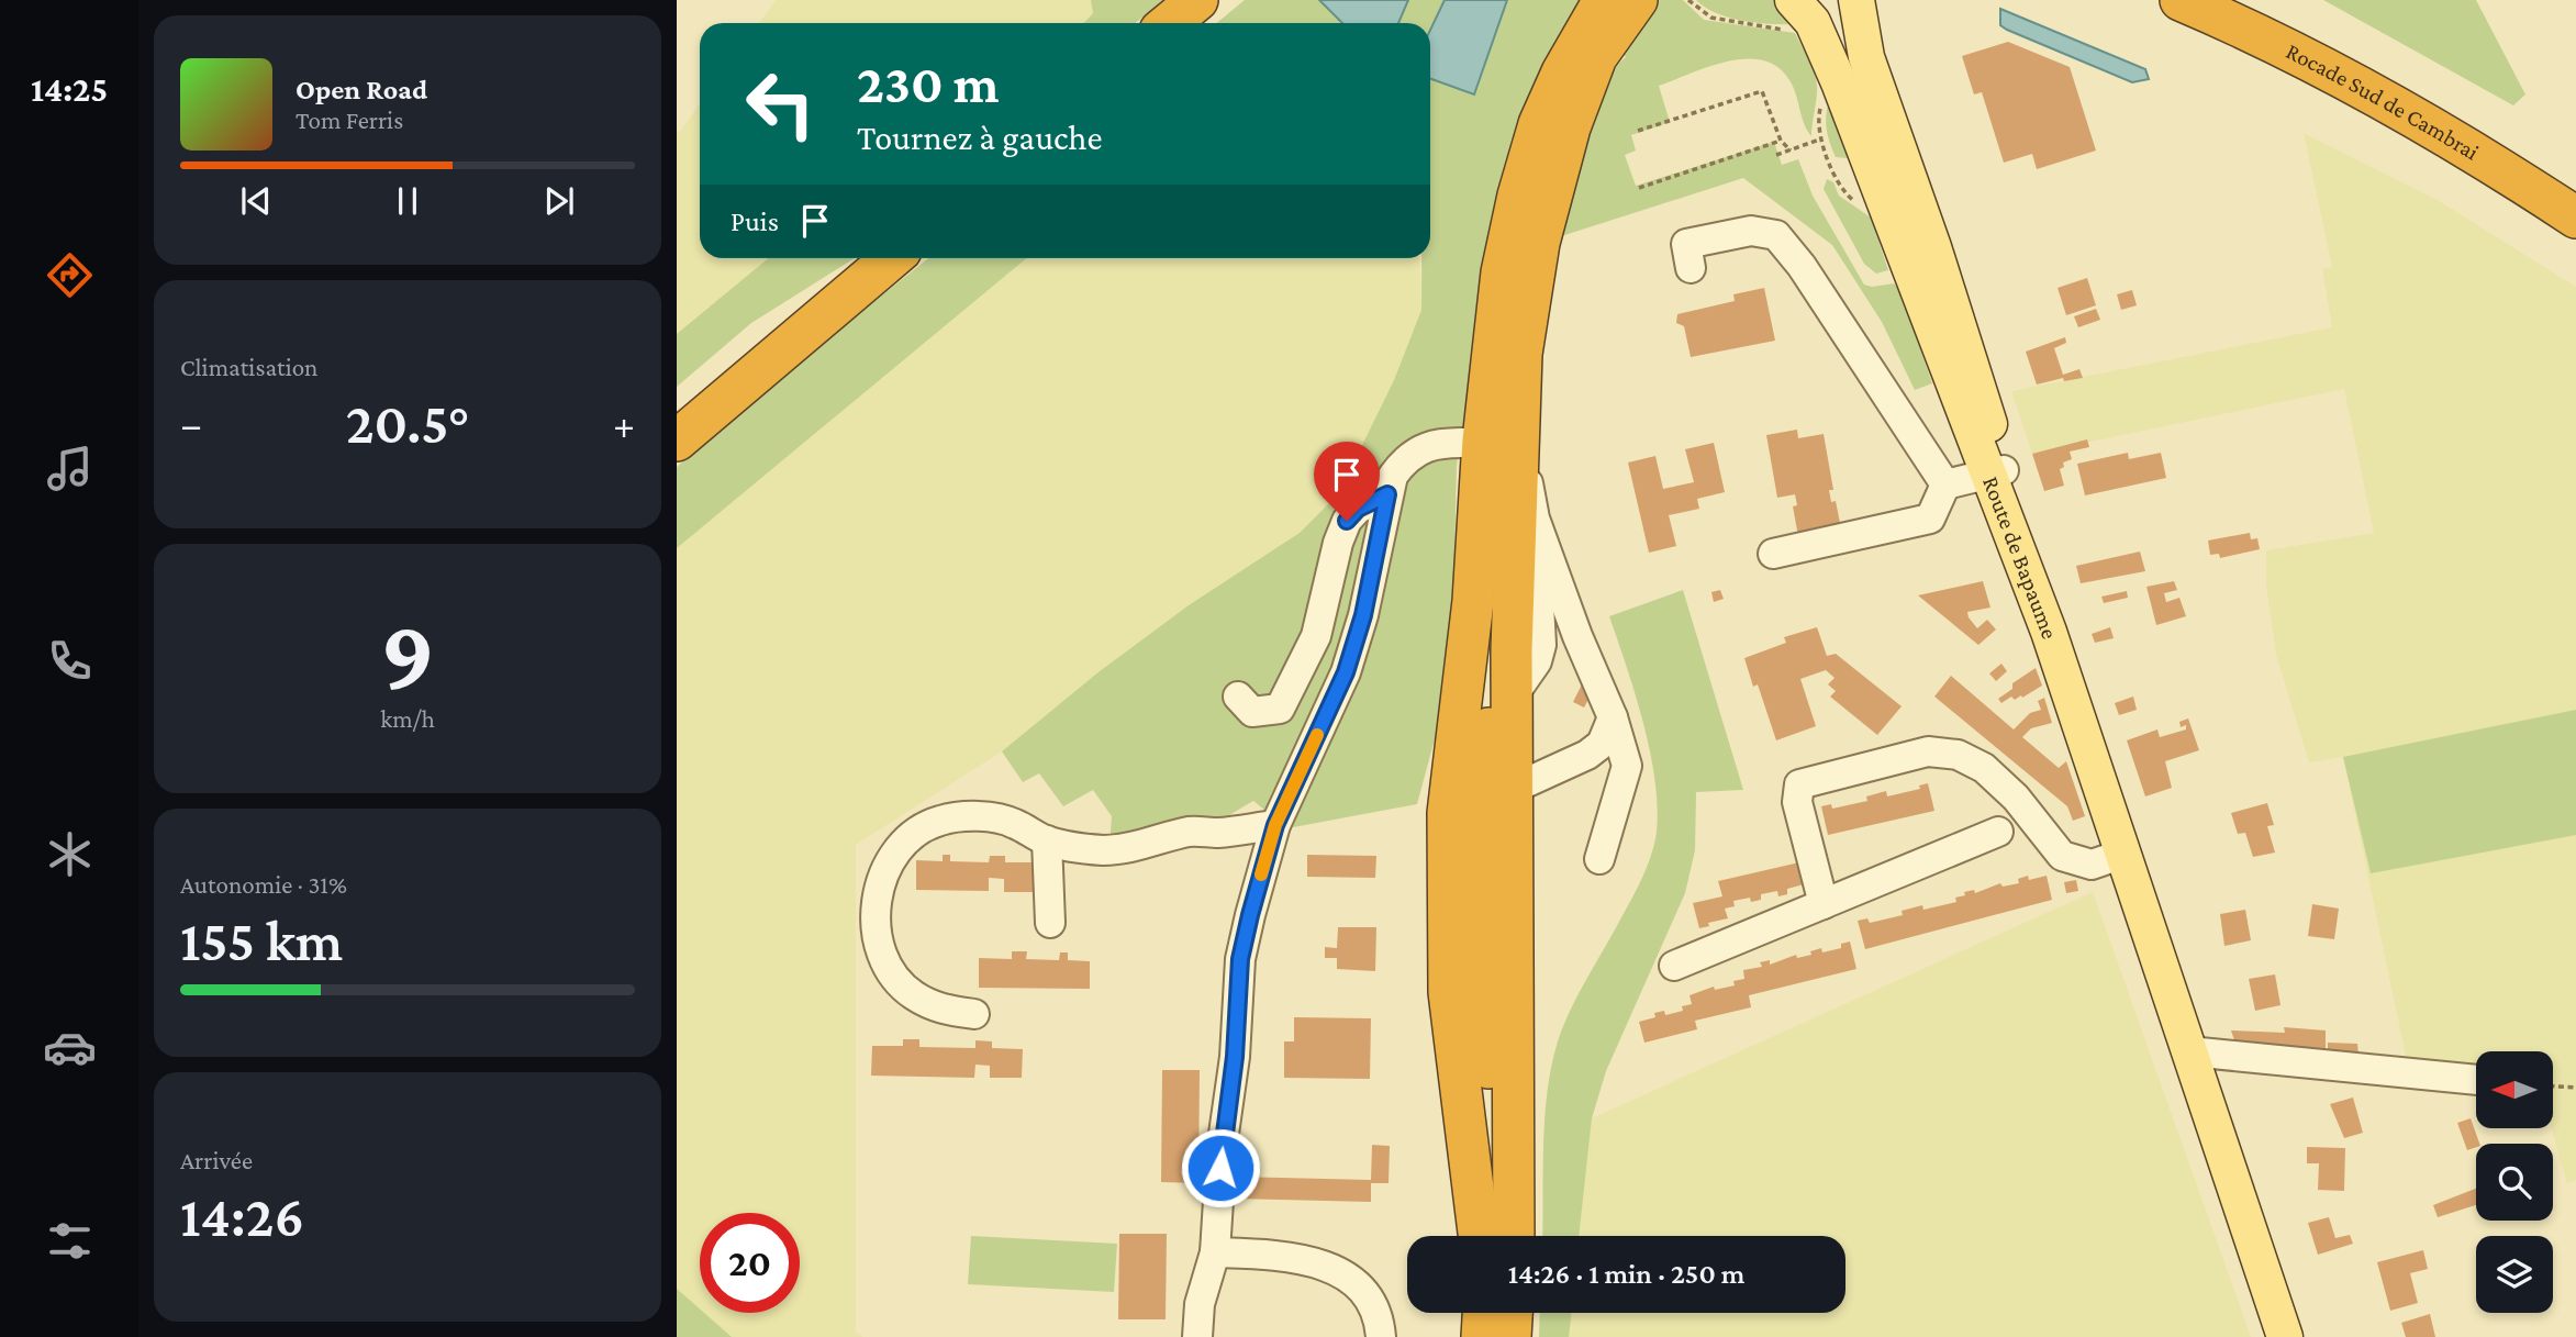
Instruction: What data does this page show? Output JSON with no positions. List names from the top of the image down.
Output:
{
  "streets": {
    "highway": ["Rocade Sud de Cambrai"],
    "main road": ["Route de Bapaume"]
  },
  "north": "left",
  "page": {
    "tabs": "14:25",
    "turn": ["230 m", "Tournez à gauche"],
    "song": ["Open Road", "Tom Ferris"],
    "then": "Puis",
    "tile": [
      "Climatisation",
      ["9", "km/h"],
      ["Autonomie · 31%", "155 km"],
      ["Arrivée", "14:26"]
    ],
    "heat": ["−", "20.5°", "+"],
    "limit": "20",
    "trip": "14:26 · 1 min · 250 m"
  }
}
